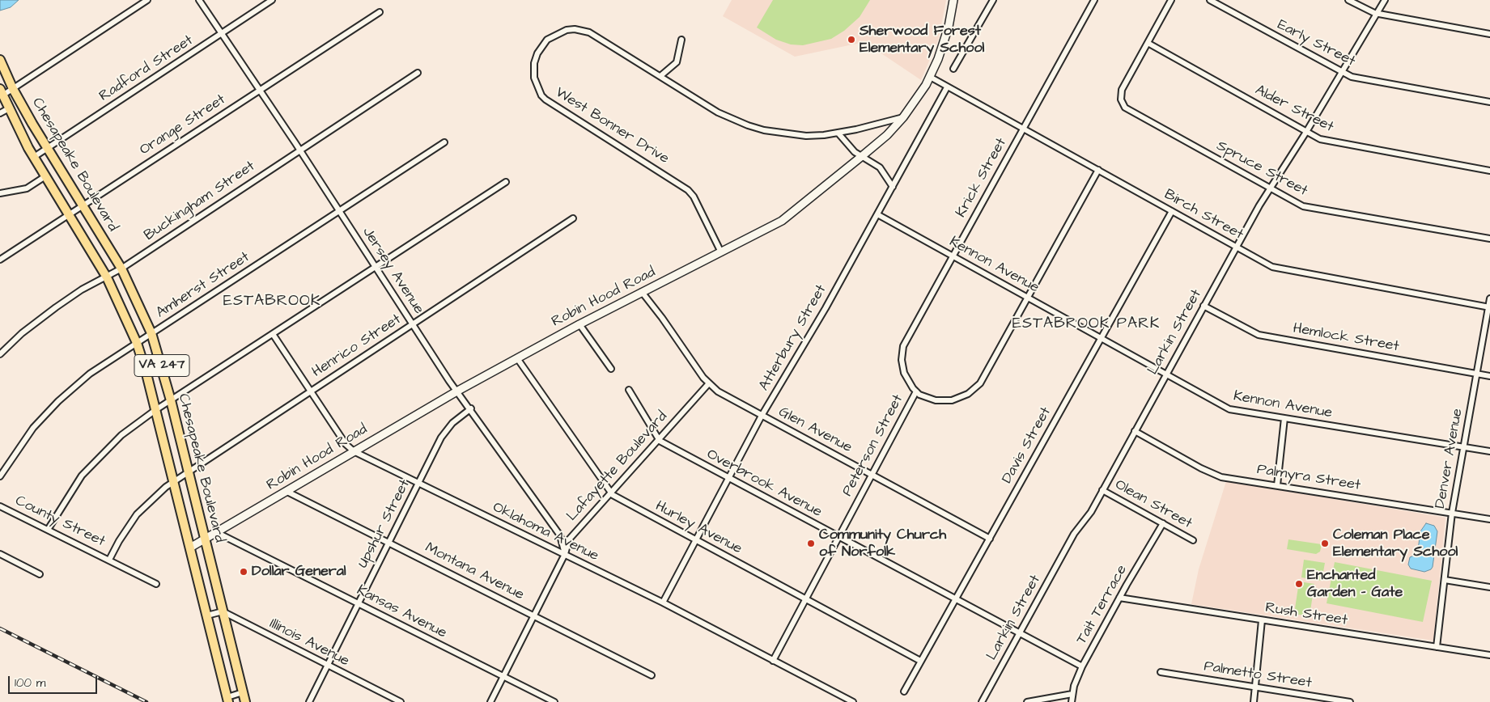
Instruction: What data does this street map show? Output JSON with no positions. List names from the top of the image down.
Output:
{
  "streets": {
    "main road": ["Chesapeake Boulevard", "VA 247"],
    "street": [
      "Early Street",
      "Radford Street",
      "Alder Street",
      "Orange Street",
      "West Bonner Drive",
      "Spruce Street",
      "Krick Street",
      "Buckingham Street",
      "Birch Street",
      "Kennon Avenue",
      "Jersey Avenue",
      "Amherst Street",
      "Robin Hood Road",
      "Larkin Street",
      "Atterbury Street",
      "Hemlock Street",
      "Henrico Street",
      "Glen Avenue",
      "Peterson Street",
      "Davis Street",
      "Denver Avenue",
      "Lafayette Boulevard",
      "Palmyra Street",
      "Overbrook Avenue",
      "Olean Street",
      "County Street",
      "Upshur Street",
      "Hurley Avenue",
      "Oklahoma Avenue",
      "Montana Avenue",
      "Tait Terrace",
      "Kansas Avenue",
      "Rush Street",
      "Illinois Avenue",
      "Palmetto Street"
    ]
  },
  "crossings": [
    ["Early Street", "Larkin Street"],
    ["Radford Street", "Chesapeake Boulevard"],
    ["Radford Street", "Jersey Avenue"],
    ["Alder Street", "Spruce Street"],
    ["Alder Street", "Larkin Street"],
    ["Orange Street", "Chesapeake Boulevard"],
    ["Orange Street", "Jersey Avenue"],
    ["West Bonner Drive", "Robin Hood Road"],
    ["Chesapeake Boulevard", "Buckingham Street"],
    ["Chesapeake Boulevard", "Amherst Street"],
    ["Chesapeake Boulevard", "Robin Hood Road"],
    ["Chesapeake Boulevard", "Henrico Street"],
    ["Chesapeake Boulevard", "County Street"],
    ["Chesapeake Boulevard", "Illinois Avenue"],
    ["Spruce Street", "Larkin Street"],
    ["Krick Street", "Birch Street"],
    ["Krick Street", "Kennon Avenue"],
    ["Krick Street", "Peterson Street"],
    ["Buckingham Street", "Jersey Avenue"],
    ["Birch Street", "Robin Hood Road"],
    ["Birch Street", "Larkin Street"],
    ["Birch Street", "Atterbury Street"],
    ["Birch Street", "Peterson Street"],
    ["Birch Street", "Davis Street"],
    ["Birch Street", "Denver Avenue"],
    ["Kennon Avenue", "Larkin Street"],
    ["Kennon Avenue", "Atterbury Street"],
    ["Kennon Avenue", "Peterson Street"],
    ["Kennon Avenue", "Davis Street"],
    ["Kennon Avenue", "Denver Avenue"],
    ["Jersey Avenue", "Amherst Street"],
    ["Jersey Avenue", "Robin Hood Road"],
    ["Jersey Avenue", "Henrico Street"],
    ["Jersey Avenue", "Lafayette Boulevard"],
    ["Jersey Avenue", "Upshur Street"],
    ["Jersey Avenue", "Oklahoma Avenue"],
    ["Robin Hood Road", "Glen Avenue"],
    ["Robin Hood Road", "Hurley Avenue"],
    ["Robin Hood Road", "Oklahoma Avenue"],
    ["Robin Hood Road", "Montana Avenue"],
    ["Robin Hood Road", "Kansas Avenue"],
    ["Larkin Street", "Hemlock Street"],
    ["Larkin Street", "Palmyra Street"],
    ["Larkin Street", "Overbrook Avenue"],
    ["Larkin Street", "Olean Street"],
    ["Atterbury Street", "Glen Avenue"],
    ["Atterbury Street", "Overbrook Avenue"],
    ["Atterbury Street", "Hurley Avenue"],
    ["Atterbury Street", "Oklahoma Avenue"],
    ["Hemlock Street", "Denver Avenue"],
    ["Henrico Street", "County Street"],
    ["Henrico Street", "Oklahoma Avenue"],
    ["Glen Avenue", "Peterson Street"],
    ["Glen Avenue", "Davis Street"],
    ["Glen Avenue", "Lafayette Boulevard"],
    ["Peterson Street", "Overbrook Avenue"],
    ["Peterson Street", "Hurley Avenue"],
    ["Peterson Street", "Oklahoma Avenue"],
    ["Davis Street", "Overbrook Avenue"],
    ["Davis Street", "Hurley Avenue"],
    ["Denver Avenue", "Palmyra Street"],
    ["Denver Avenue", "Rush Street"],
    ["Lafayette Boulevard", "Overbrook Avenue"],
    ["Lafayette Boulevard", "Hurley Avenue"],
    ["Lafayette Boulevard", "Oklahoma Avenue"],
    ["Lafayette Boulevard", "Montana Avenue"],
    ["Lafayette Boulevard", "Kansas Avenue"],
    ["Overbrook Avenue", "Tait Terrace"],
    ["Olean Street", "Tait Terrace"],
    ["Upshur Street", "Oklahoma Avenue"],
    ["Upshur Street", "Montana Avenue"],
    ["Upshur Street", "Kansas Avenue"],
    ["Upshur Street", "Illinois Avenue"],
    ["Tait Terrace", "Rush Street"]
  ],
  "districts": ["ESTABROOK", "ESTABROOK PARK"],
  "places": [
    "Sherwood Forest Elementary School",
    "Community Church of Norfolk",
    "Coleman Place Elementary School",
    "Dollar General",
    "Enchanted Garden - Gate"
  ],
  "scale_bar": "100 m"
}
